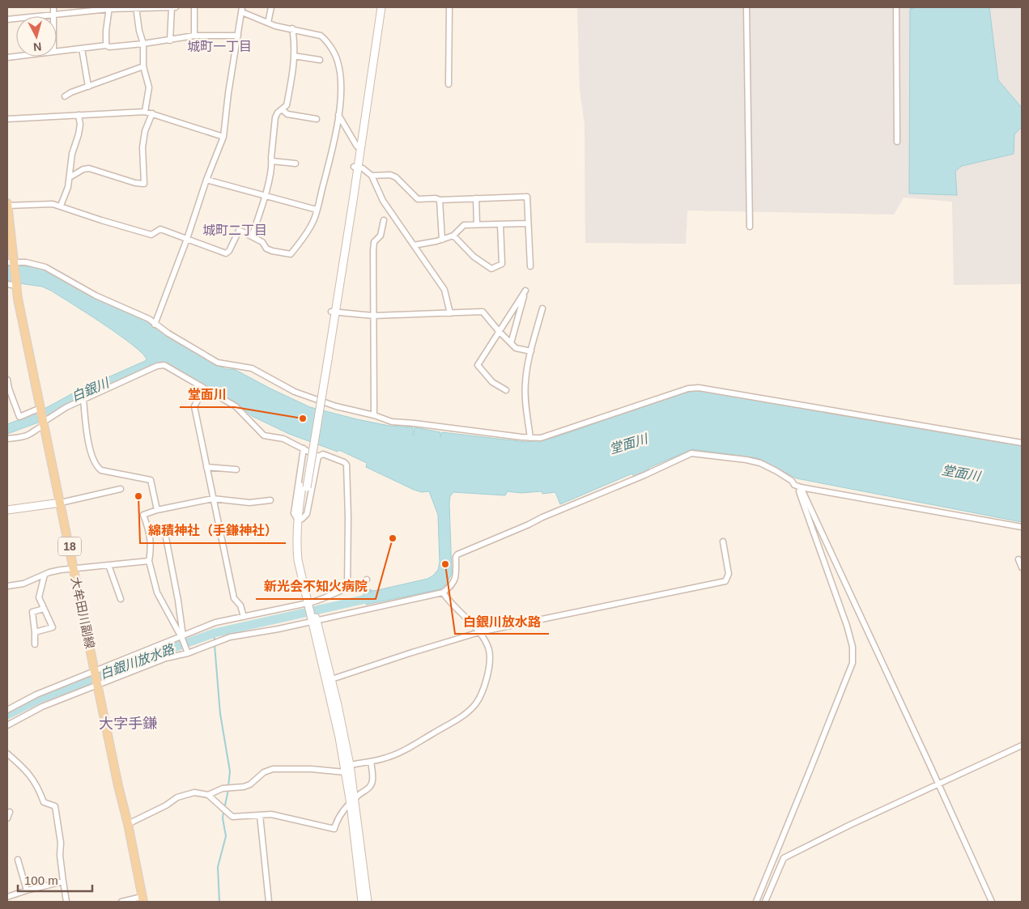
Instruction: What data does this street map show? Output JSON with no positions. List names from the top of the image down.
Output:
{
  "streets": {
    "main road": ["18", "大牟田川副線"]
  },
  "districts": ["城町一丁目", "城町二丁目", "大字手鎌"],
  "water": ["白銀川", "堂面川", "白銀川放水路"],
  "places": [
    "堂面川",
    "綿積神社（手鎌神社）",
    "新光会不知火病院",
    "白銀川放水路"
  ],
  "scale_bar": "100 m",
  "north": "bottom"
}
